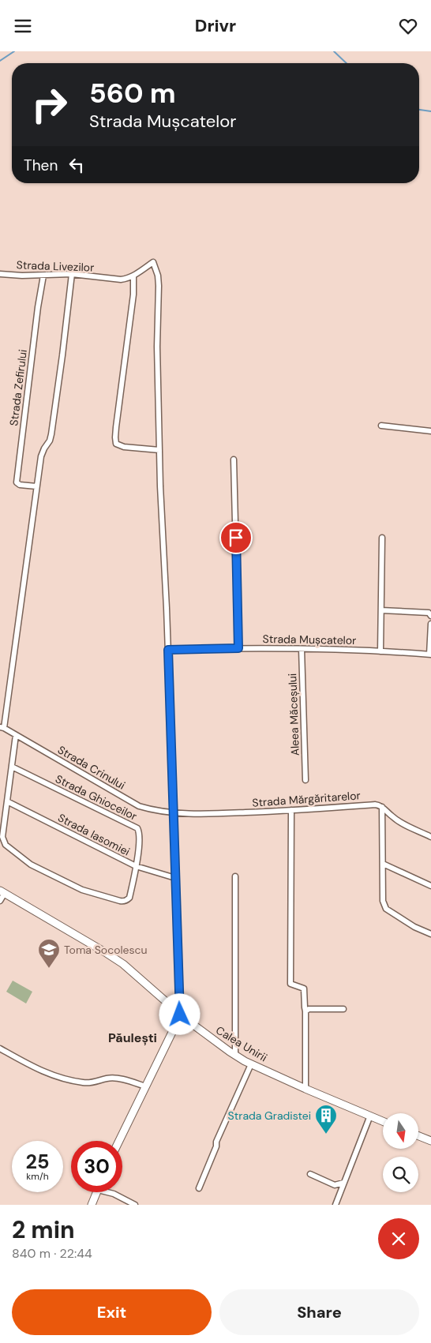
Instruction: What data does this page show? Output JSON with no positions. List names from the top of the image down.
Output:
{
  "streets": {
    "main road": ["Calea Unirii"],
    "street": [
      "Strada Livezilor",
      "Strada Zefirului",
      "Strada Mușcatelor",
      "Aleea Măceșului",
      "Strada Crinului",
      "Strada Ghioceilor",
      "Strada Mărgăritarelor",
      "Strada Iasomiei"
    ]
  },
  "crossings": [
    ["Strada Livezilor", "Strada Zefirului"],
    ["Strada Mușcatelor", "Aleea Măceșului"],
    ["Strada Crinului", "Strada Mărgăritarelor"],
    ["Strada Ghioceilor", "Strada Iasomiei"]
  ],
  "districts": ["Păulești"],
  "places": {
    "school or university": ["Toma Socolescu"],
    "building": ["Strada Gradistei"]
  },
  "north": "bottom",
  "page": {
    "header": "Drivr",
    "turn": ["560 m", "Strada Mușcatelor"],
    "then": "Then",
    "speed": "25 km/h",
    "limit": "30",
    "heading": ["2 min", "840 m · 22:44"],
    "buttons": ["Exit", "Share"]
  }
}
